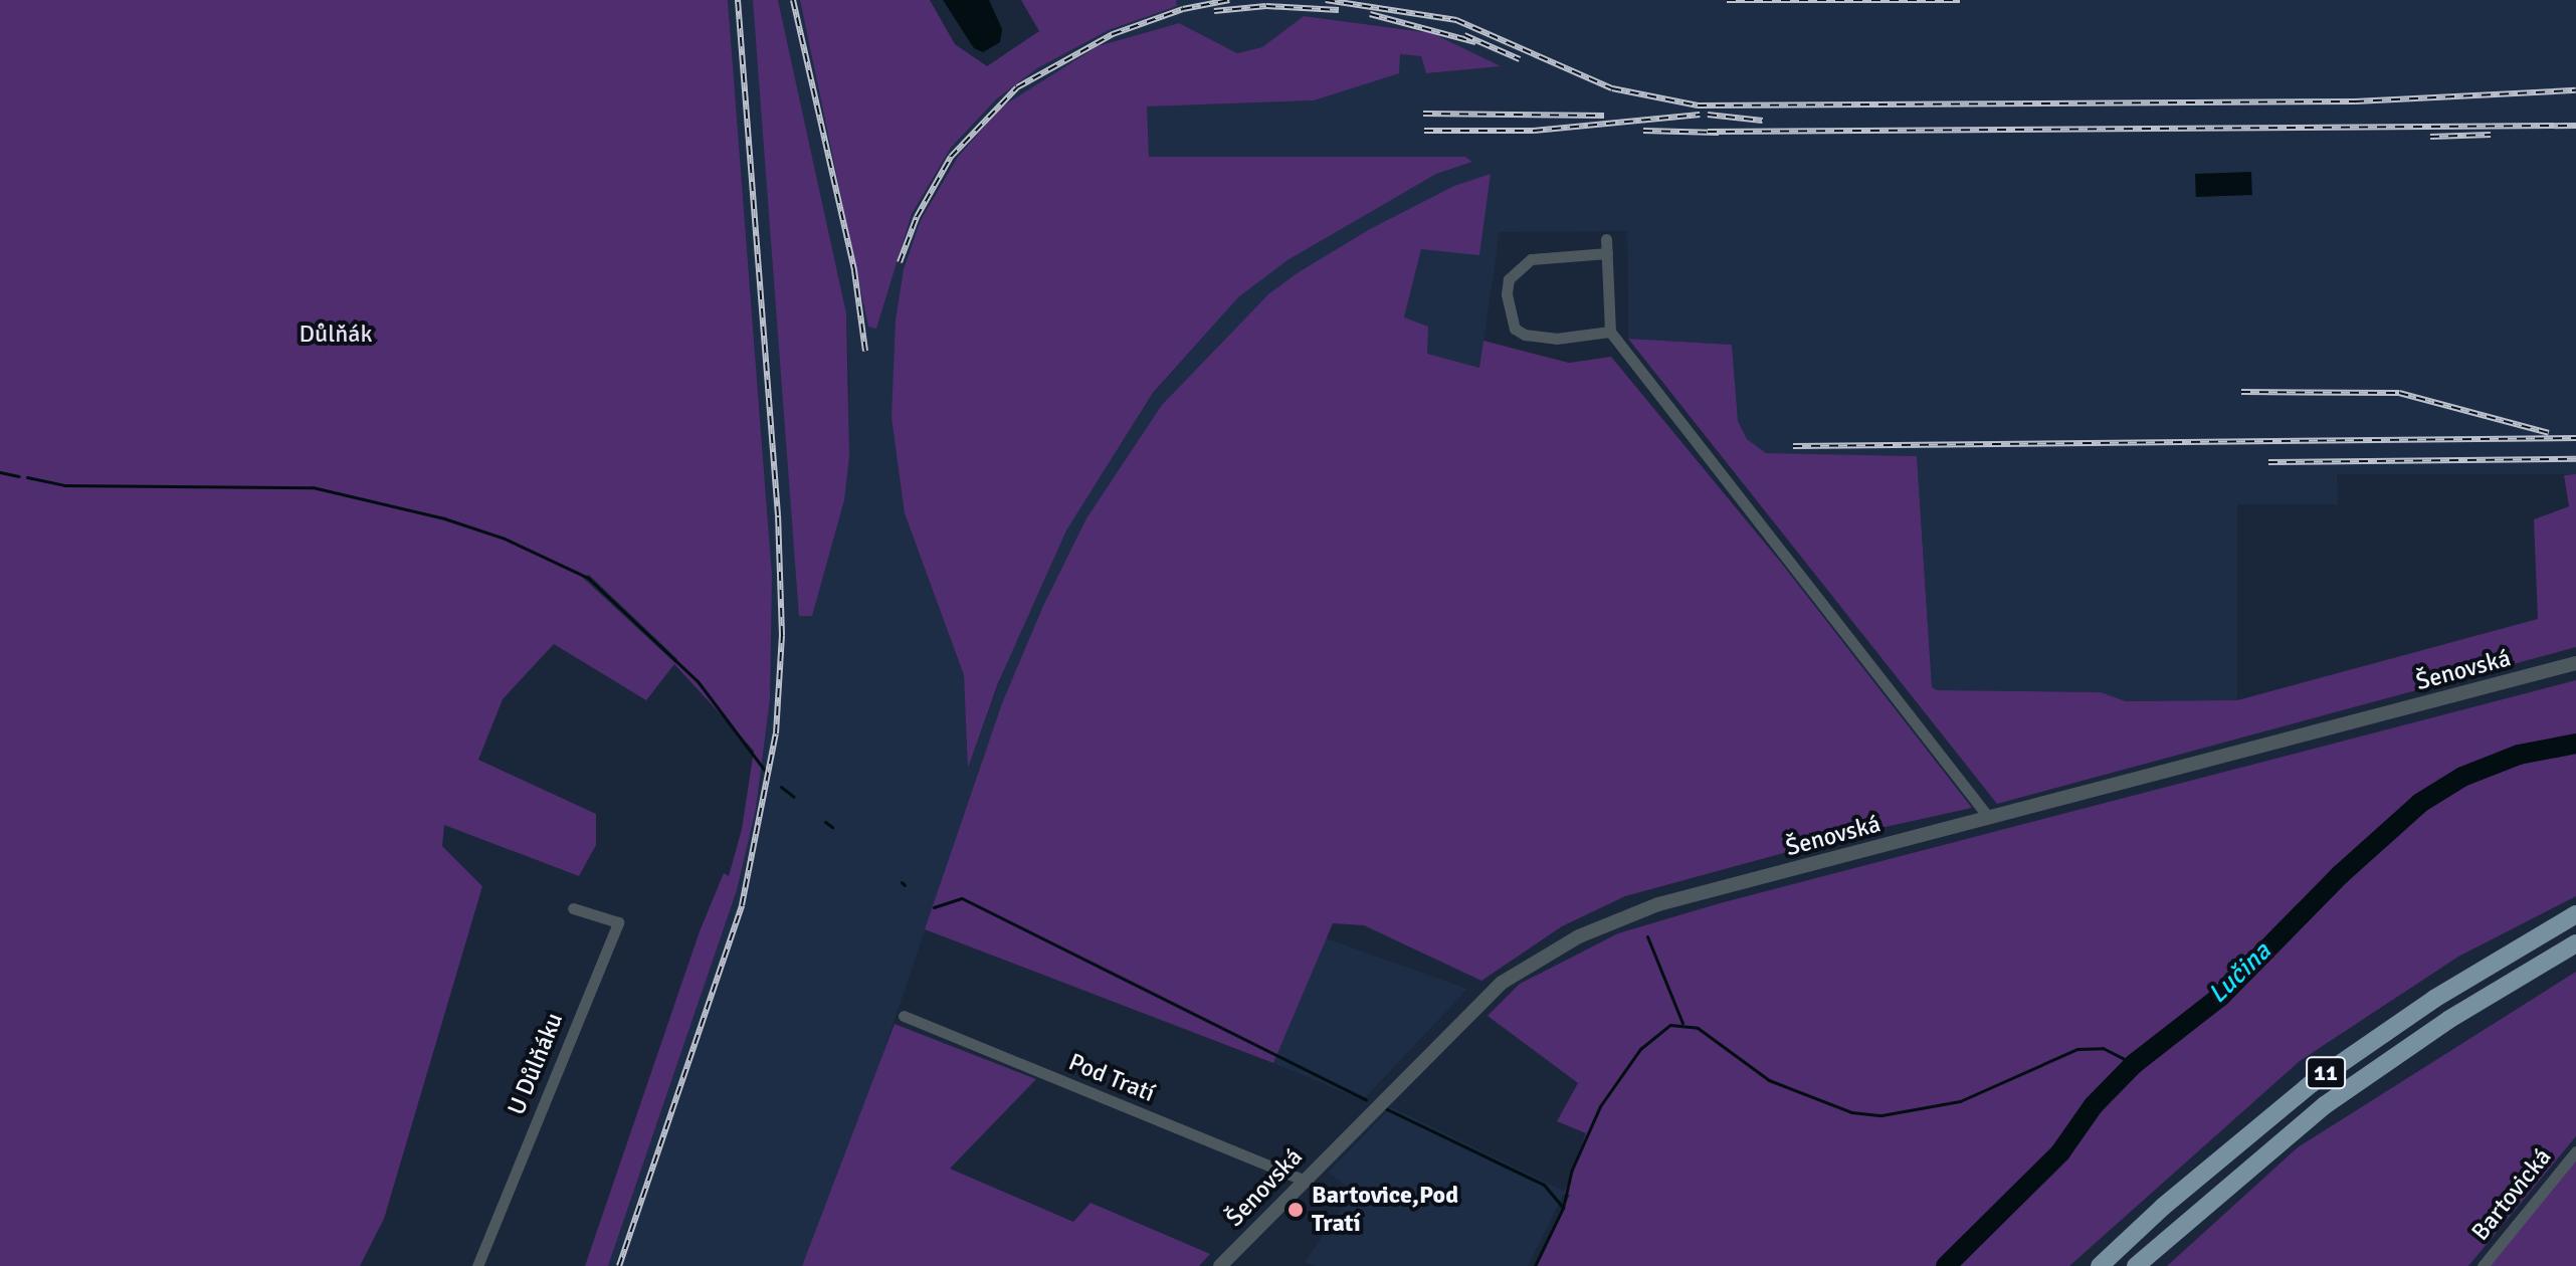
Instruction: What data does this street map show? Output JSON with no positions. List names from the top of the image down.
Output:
{
  "streets": {
    "highway": ["11"],
    "street": [
      "Šenovská",
      "U Důlňáku",
      "Pod Tratí",
      "Bartovická"
    ]
  },
  "crossings": [
    ["Šenovská", "Pod Tratí"]
  ],
  "water": ["Lučina"],
  "parks": ["Důlňák"],
  "places": ["Bartovice,Pod Tratí"]
}
